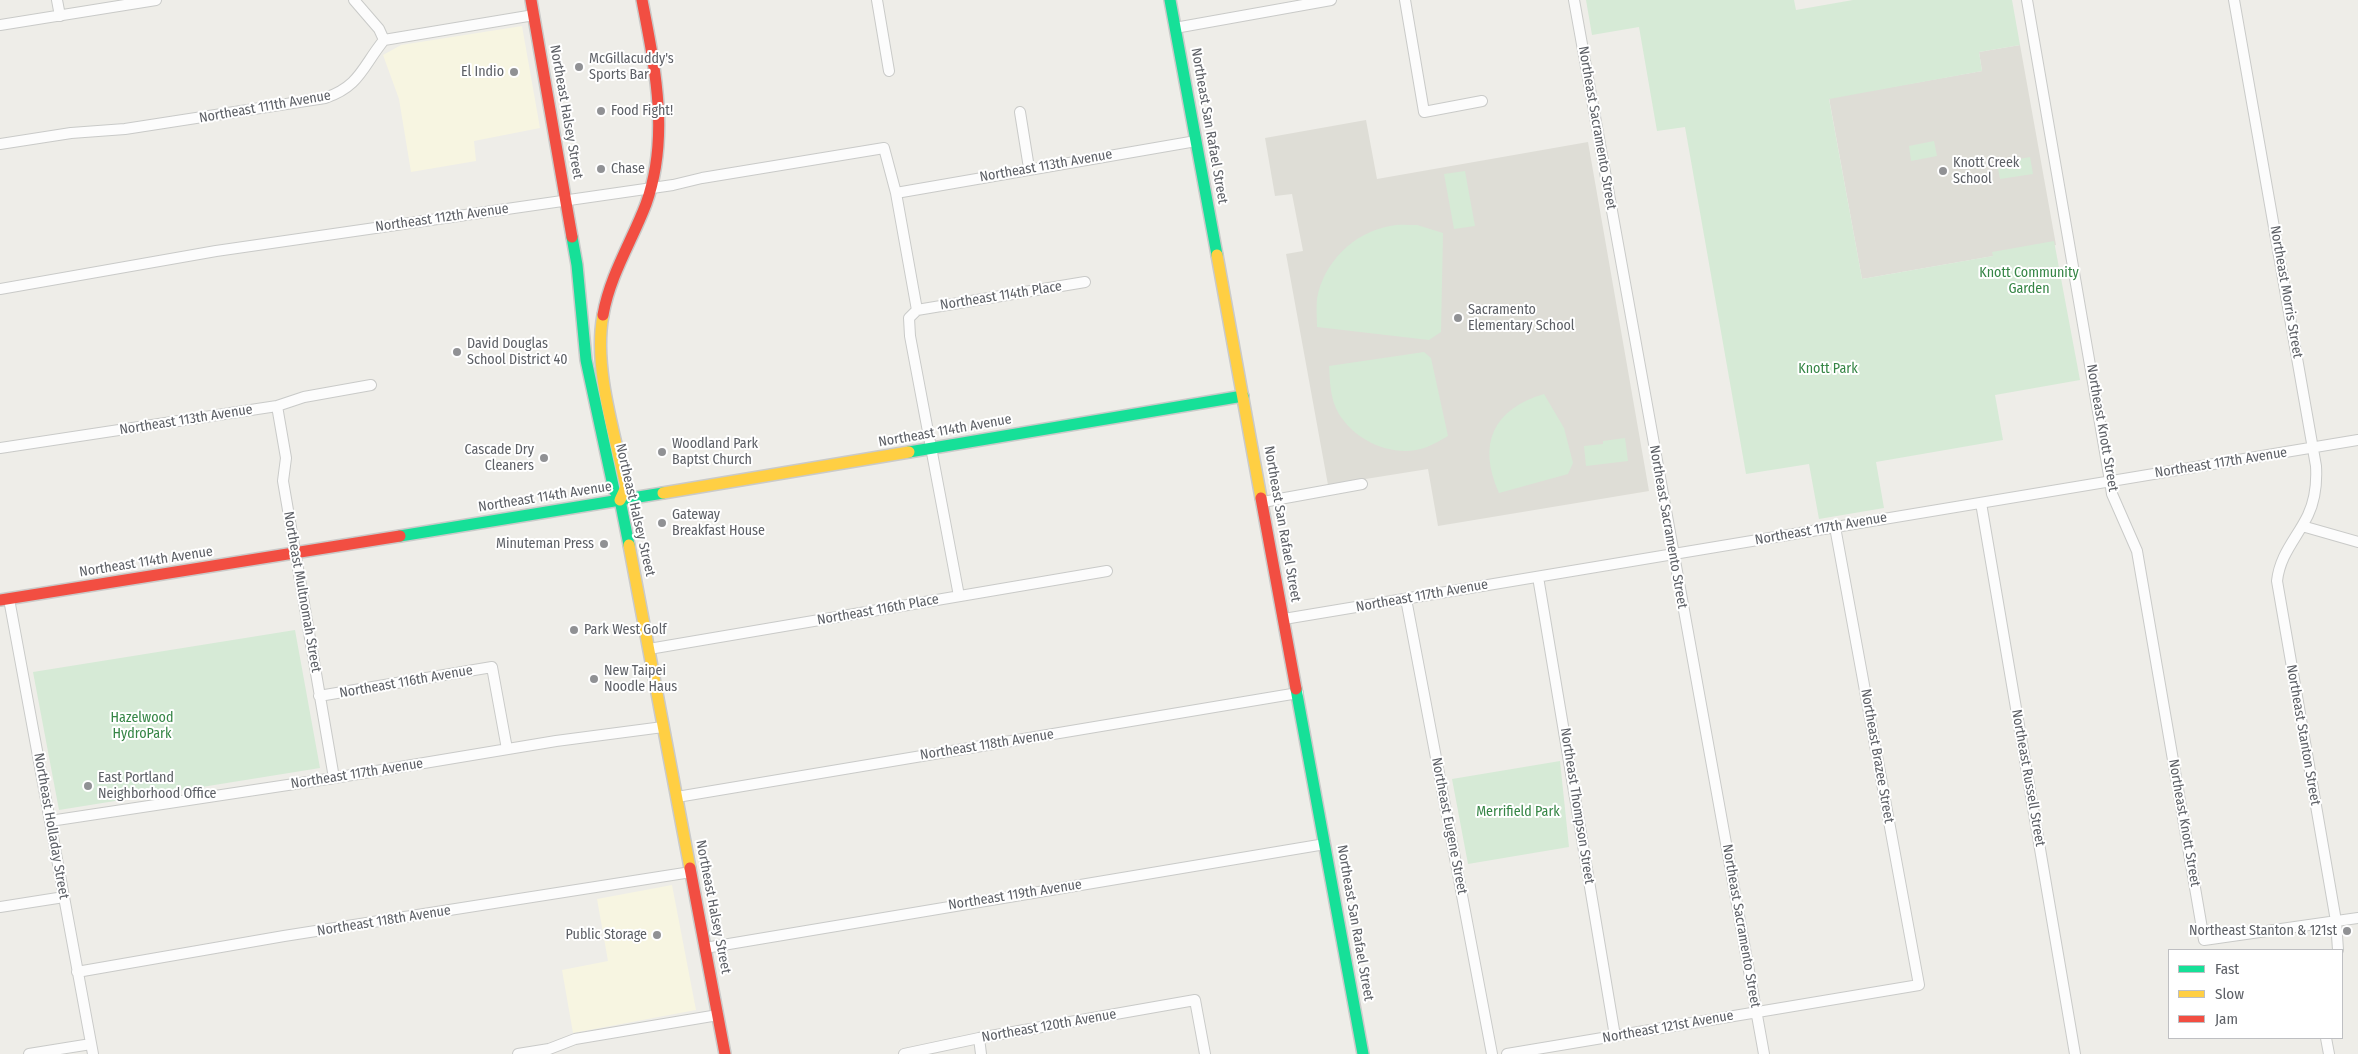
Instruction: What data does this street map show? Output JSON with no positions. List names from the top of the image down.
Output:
{
  "streets": {
    "street": [
      "Northeast 111th Avenue",
      "Northeast Halsey Street",
      "Northeast San Rafael Street",
      "Northeast Sacramento Street",
      "Northeast 113th Avenue",
      "Northeast 112th Avenue",
      "Northeast Morris Street",
      "Northeast 114th Place",
      "Northeast Knott Street",
      "Northeast 114th Avenue",
      "Northeast 117th Avenue",
      "Northeast Multnomah Street",
      "Northeast 116th Place",
      "Northeast 116th Avenue",
      "Northeast Stanton Street",
      "Northeast 118th Avenue",
      "Northeast Brazee Street",
      "Northeast Russell Street",
      "Northeast Thompson Street",
      "Northeast Holladay Street",
      "Northeast Eugene Street",
      "Northeast 119th Avenue",
      "Northeast 120th Avenue",
      "Northeast 121st Avenue"
    ]
  },
  "crossings": [
    ["Northeast Halsey Street", "Northeast 112th Avenue"],
    ["Northeast Halsey Street", "Northeast 114th Avenue"],
    ["Northeast Halsey Street", "Northeast 117th Avenue"],
    ["Northeast Halsey Street", "Northeast 116th Place"],
    ["Northeast Halsey Street", "Northeast 118th Avenue"],
    ["Northeast Halsey Street", "Northeast 119th Avenue"],
    ["Northeast San Rafael Street", "Northeast 113th Avenue"],
    ["Northeast San Rafael Street", "Northeast 114th Avenue"],
    ["Northeast San Rafael Street", "Northeast 117th Avenue"],
    ["Northeast San Rafael Street", "Northeast 118th Avenue"],
    ["Northeast San Rafael Street", "Northeast 119th Avenue"],
    ["Northeast Sacramento Street", "Northeast 117th Avenue"],
    ["Northeast Sacramento Street", "Northeast 121st Avenue"],
    ["Northeast 113th Avenue", "Northeast 112th Avenue"],
    ["Northeast 113th Avenue", "Northeast Multnomah Street"],
    ["Northeast Morris Street", "Northeast 117th Avenue"],
    ["Northeast Morris Street", "Northeast Stanton Street"],
    ["Northeast Knott Street", "Northeast 117th Avenue"],
    ["Northeast Knott Street", "Northeast Stanton Street"],
    ["Northeast 114th Avenue", "Northeast Multnomah Street"],
    ["Northeast 114th Avenue", "Northeast Holladay Street"],
    ["Northeast 117th Avenue", "Northeast Multnomah Street"],
    ["Northeast 117th Avenue", "Northeast 116th Avenue"],
    ["Northeast 117th Avenue", "Northeast Brazee Street"],
    ["Northeast 117th Avenue", "Northeast Russell Street"],
    ["Northeast 117th Avenue", "Northeast Thompson Street"],
    ["Northeast 117th Avenue", "Northeast Holladay Street"],
    ["Northeast 117th Avenue", "Northeast Eugene Street"],
    ["Northeast Multnomah Street", "Northeast 116th Avenue"],
    ["Northeast 118th Avenue", "Northeast Holladay Street"],
    ["Northeast Brazee Street", "Northeast 121st Avenue"],
    ["Northeast Thompson Street", "Northeast 121st Avenue"]
  ],
  "parks": [
    "Knott Community Garden",
    "Knott Park",
    "Hazelwood HydroPark",
    "Merrifield Park"
  ],
  "places": [
    "McGillacuddy's Sports Bar",
    "El Indio",
    "Food Fight!",
    "Chase",
    "Knott Creek School",
    "Sacramento Elementary School",
    "David Douglas School District 40",
    "Woodland Park Baptst Church",
    "Cascade Dry Cleaners",
    "Gateway Breakfast House",
    "Minuteman Press",
    "Park West Golf",
    "New Taipei Noodle Haus",
    "East Portland Neighborhood Office",
    "Northeast Stanton & 121st",
    "Public Storage"
  ],
  "legend": ["Fast", "Slow", "Jam"]
}
